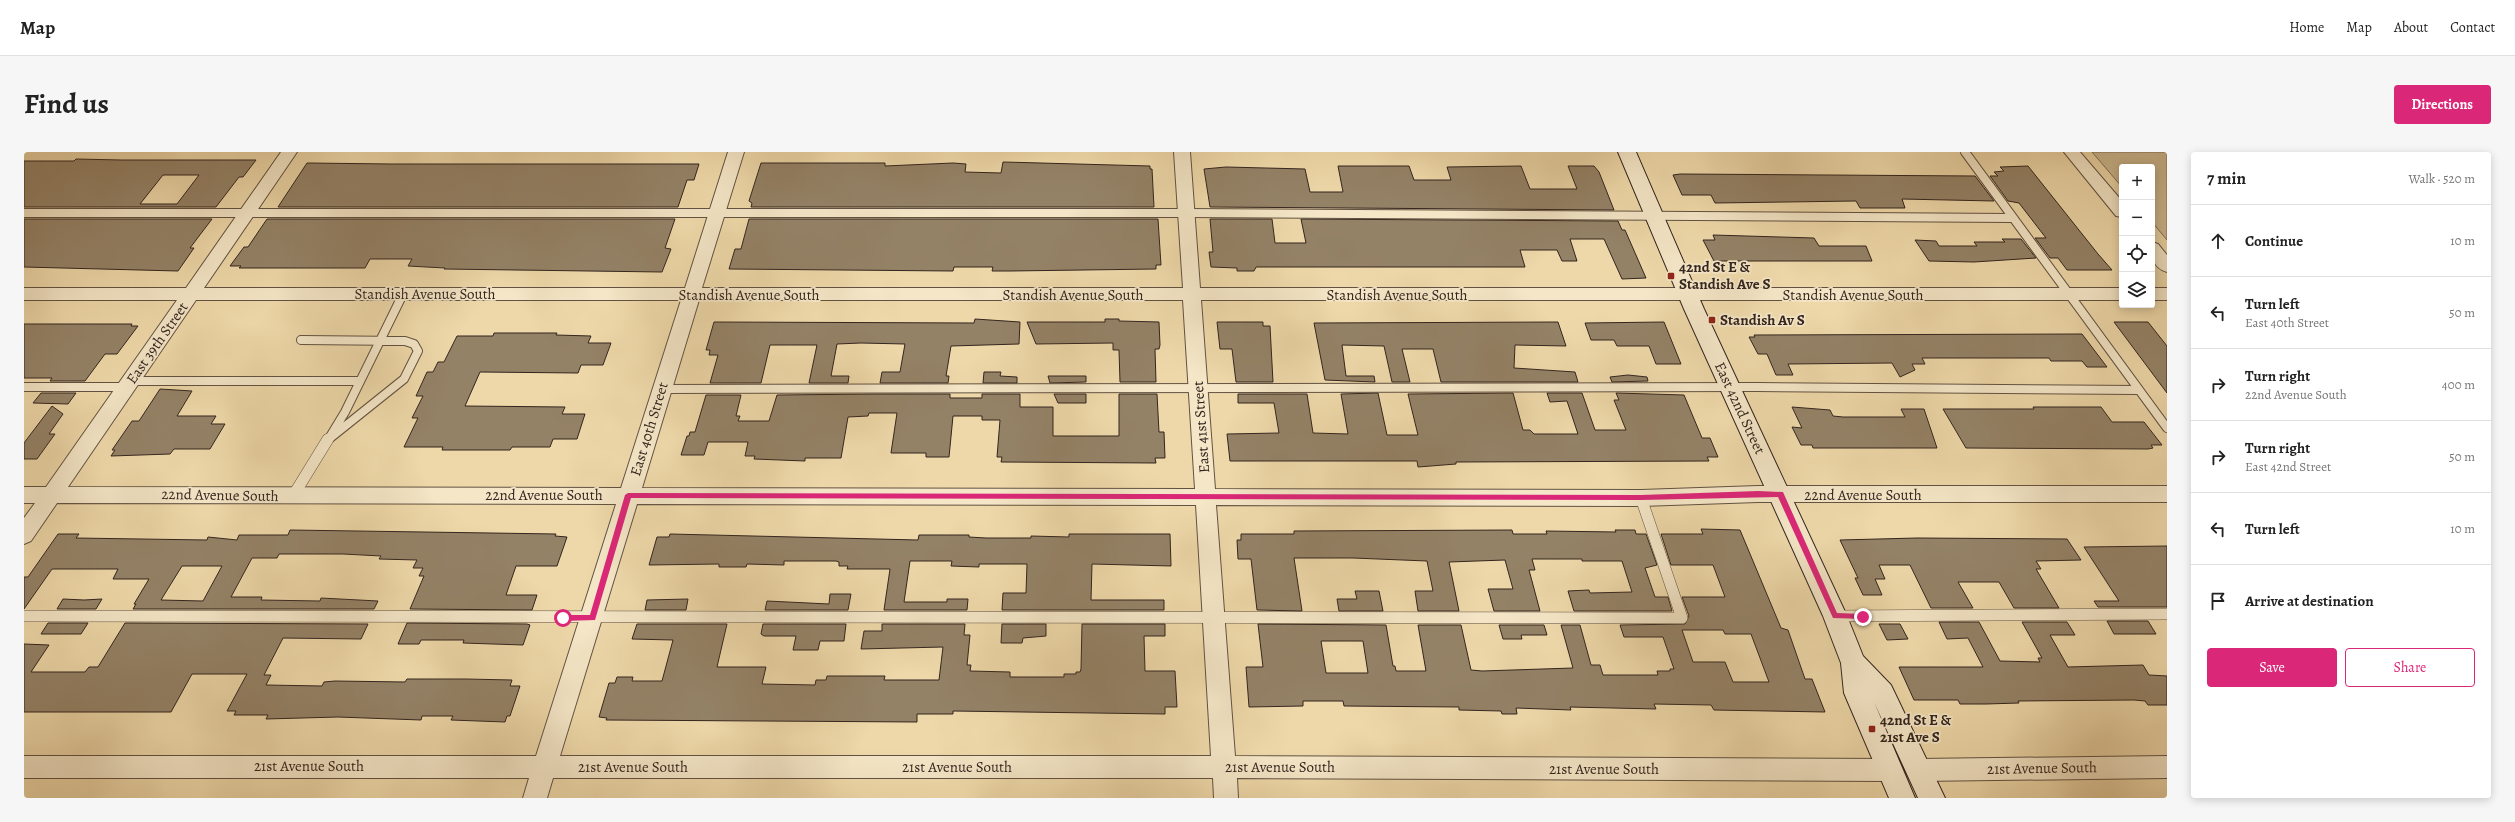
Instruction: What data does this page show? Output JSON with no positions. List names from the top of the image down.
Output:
{
  "streets": {
    "street": [
      "Standish Avenue South",
      "East 39th Street",
      "East 42nd Street",
      "East 41st Street",
      "East 40th Street",
      "22nd Avenue South",
      "21st Avenue South"
    ]
  },
  "crossings": [
    ["Standish Avenue South", "East 39th Street"],
    ["Standish Avenue South", "East 42nd Street"],
    ["Standish Avenue South", "East 41st Street"],
    ["Standish Avenue South", "East 40th Street"],
    ["East 39th Street", "22nd Avenue South"],
    ["East 42nd Street", "22nd Avenue South"],
    ["East 42nd Street", "21st Avenue South"],
    ["East 41st Street", "22nd Avenue South"],
    ["East 41st Street", "21st Avenue South"],
    ["East 40th Street", "22nd Avenue South"],
    ["East 40th Street", "21st Avenue South"]
  ],
  "places": {
    "transit": ["42nd St E & Standish Ave S", "Standish Av S", "42nd St E & 21st Ave S"]
  },
  "page": {
    "header": "Map",
    "nav": [
      "Home",
      "Map",
      "About",
      "Contact"
    ],
    "title": "Find us",
    "buttons": [
      "Directions",
      ["Save", "Share"]
    ],
    "heading": ["7 min", "Walk · 520 m"],
    "map_buttons": ["+", "−"],
    "list": [
      ["Continue", "10 m"],
      ["Turn left", "East 40th Street", "50 m"],
      ["Turn right", "22nd Avenue South", "400 m"],
      ["Turn right", "East 42nd Street", "50 m"],
      ["Turn left", "10 m"],
      "Arrive at destination"
    ]
  }
}
